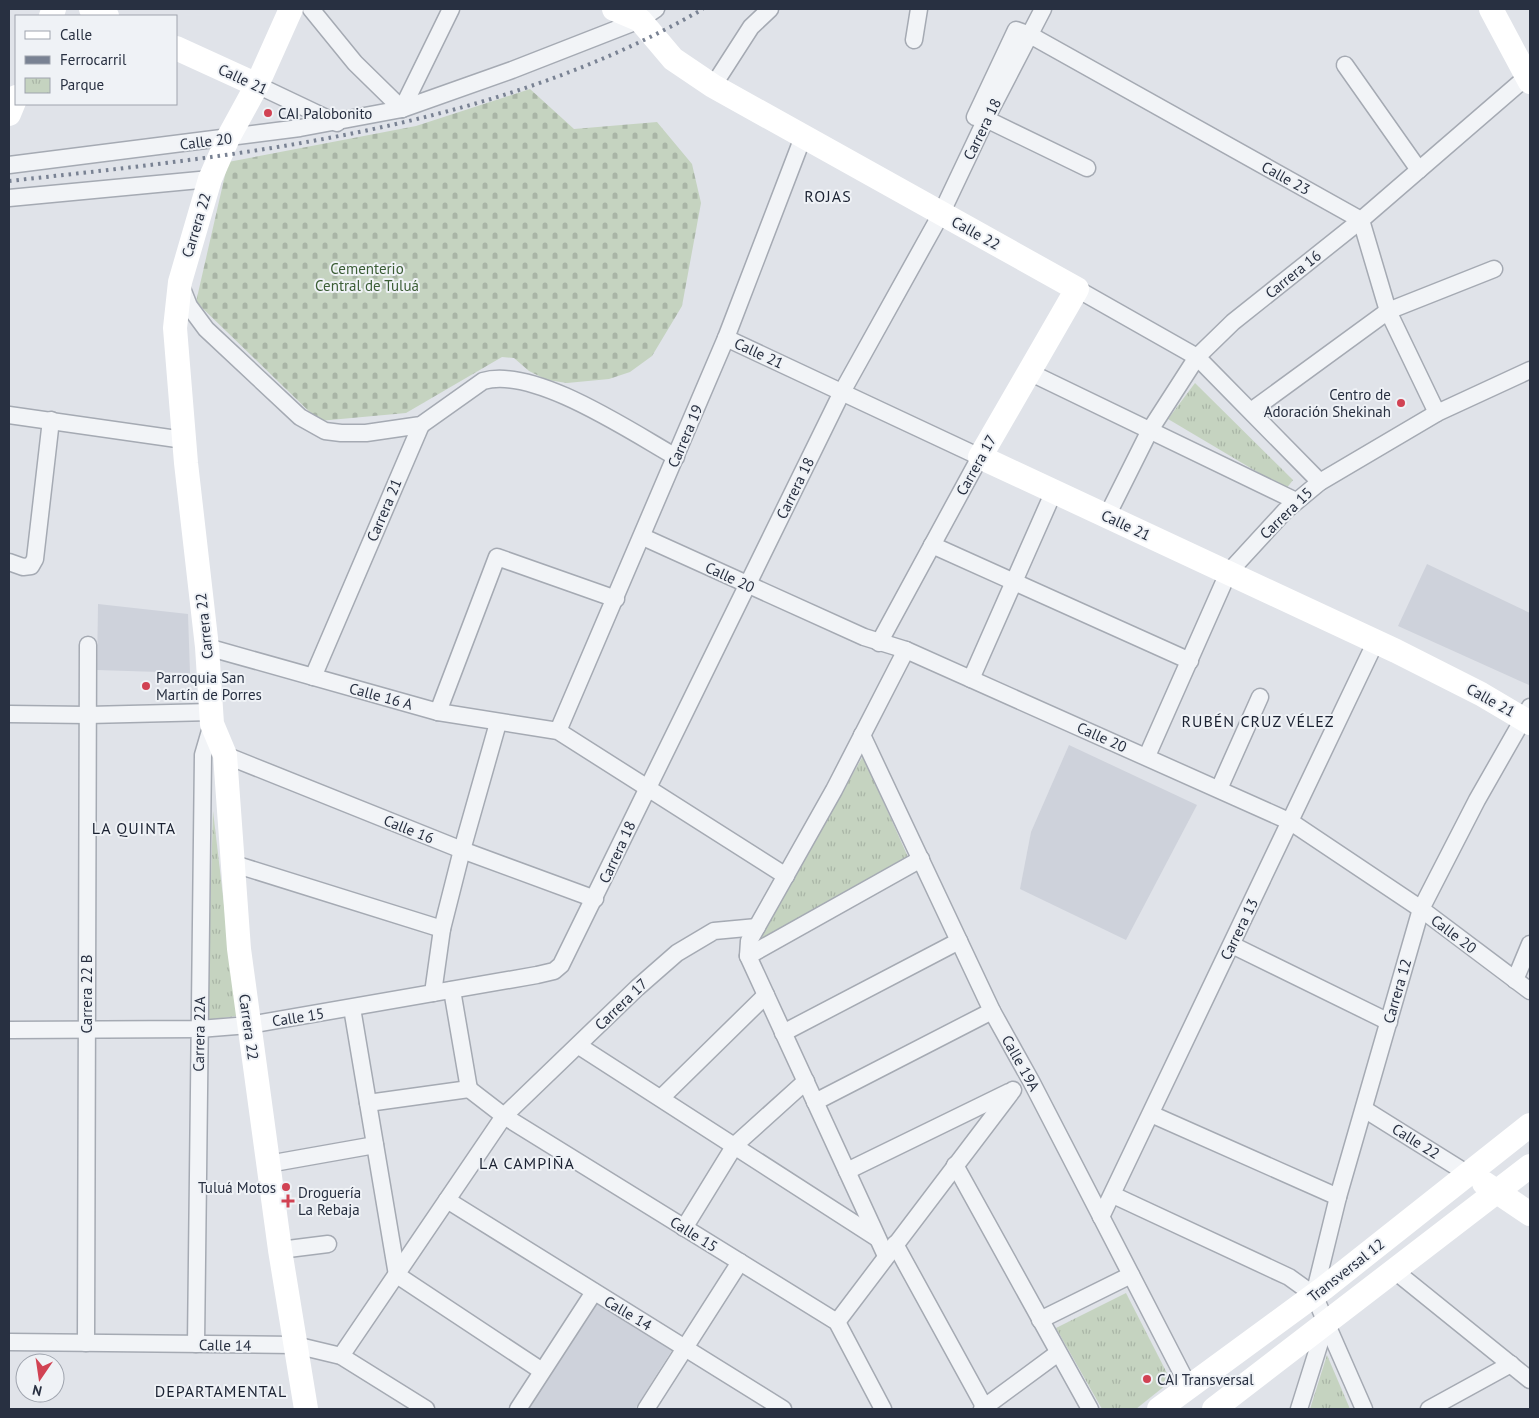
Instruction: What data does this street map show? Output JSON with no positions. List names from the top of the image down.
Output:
{
  "streets": {
    "street": [
      "Calle 21",
      "Carrera 18",
      "Calle 20",
      "Calle 23",
      "Carrera 22",
      "Calle 22",
      "Carrera 16",
      "Carrera 19",
      "Carrera 17",
      "Carrera 21",
      "Carrera 15",
      "Calle 16 A",
      "Calle 16",
      "Carrera 13",
      "Carrera 12",
      "Carrera 22 B",
      "Calle 15",
      "Carrera 22A",
      "Calle 19A",
      "Transversal 12",
      "Calle 14"
    ]
  },
  "crossings": [
    ["Calle 21", "Carrera 18"],
    ["Calle 21", "Calle 20"],
    ["Calle 21", "Carrera 22"],
    ["Calle 21", "Carrera 16"],
    ["Calle 21", "Carrera 19"],
    ["Calle 21", "Carrera 17"],
    ["Calle 21", "Carrera 15"],
    ["Calle 21", "Carrera 13"],
    ["Calle 21", "Carrera 12"],
    ["Carrera 18", "Calle 20"],
    ["Carrera 18", "Calle 23"],
    ["Carrera 18", "Calle 22"],
    ["Carrera 18", "Calle 16"],
    ["Carrera 18", "Calle 15"],
    ["Calle 20", "Carrera 22"],
    ["Calle 20", "Calle 22"],
    ["Calle 20", "Carrera 19"],
    ["Calle 20", "Carrera 17"],
    ["Calle 20", "Carrera 15"],
    ["Calle 20", "Carrera 13"],
    ["Calle 20", "Carrera 12"],
    ["Calle 23", "Carrera 16"],
    ["Carrera 22", "Calle 16 A"],
    ["Carrera 22", "Calle 16"],
    ["Carrera 22", "Calle 15"],
    ["Carrera 22", "Carrera 22A"],
    ["Carrera 22", "Calle 14"],
    ["Calle 22", "Carrera 16"],
    ["Calle 22", "Carrera 19"],
    ["Calle 22", "Carrera 17"],
    ["Calle 22", "Carrera 15"],
    ["Calle 22", "Carrera 12"],
    ["Calle 22", "Transversal 12"],
    ["Carrera 19", "Carrera 21"],
    ["Carrera 19", "Calle 16 A"],
    ["Carrera 17", "Calle 15"],
    ["Carrera 17", "Calle 14"],
    ["Carrera 21", "Calle 16 A"],
    ["Carrera 13", "Calle 19A"],
    ["Carrera 12", "Transversal 12"],
    ["Carrera 22 B", "Calle 15"],
    ["Carrera 22 B", "Calle 14"],
    ["Calle 15", "Carrera 22A"],
    ["Carrera 22A", "Calle 14"],
    ["Calle 19A", "Transversal 12"]
  ],
  "districts": [
    "ROJAS",
    "RUBÉN CRUZ VÉLEZ",
    "LA QUINTA",
    "LA CAMPIÑA",
    "DEPARTAMENTAL"
  ],
  "parks": ["Cementerio Central de Tuluá"],
  "places": {
    "other": [
      "CAI Palobonito",
      "Centro de Adoración Shekinah",
      "Parroquia San Martín de Porres",
      "Tuluá Motos",
      "CAI Transversal"
    ],
    "health": ["Droguería La Rebaja"]
  },
  "legend": ["Calle", "Ferrocarril", "Parque"],
  "north": "bottom"
}
